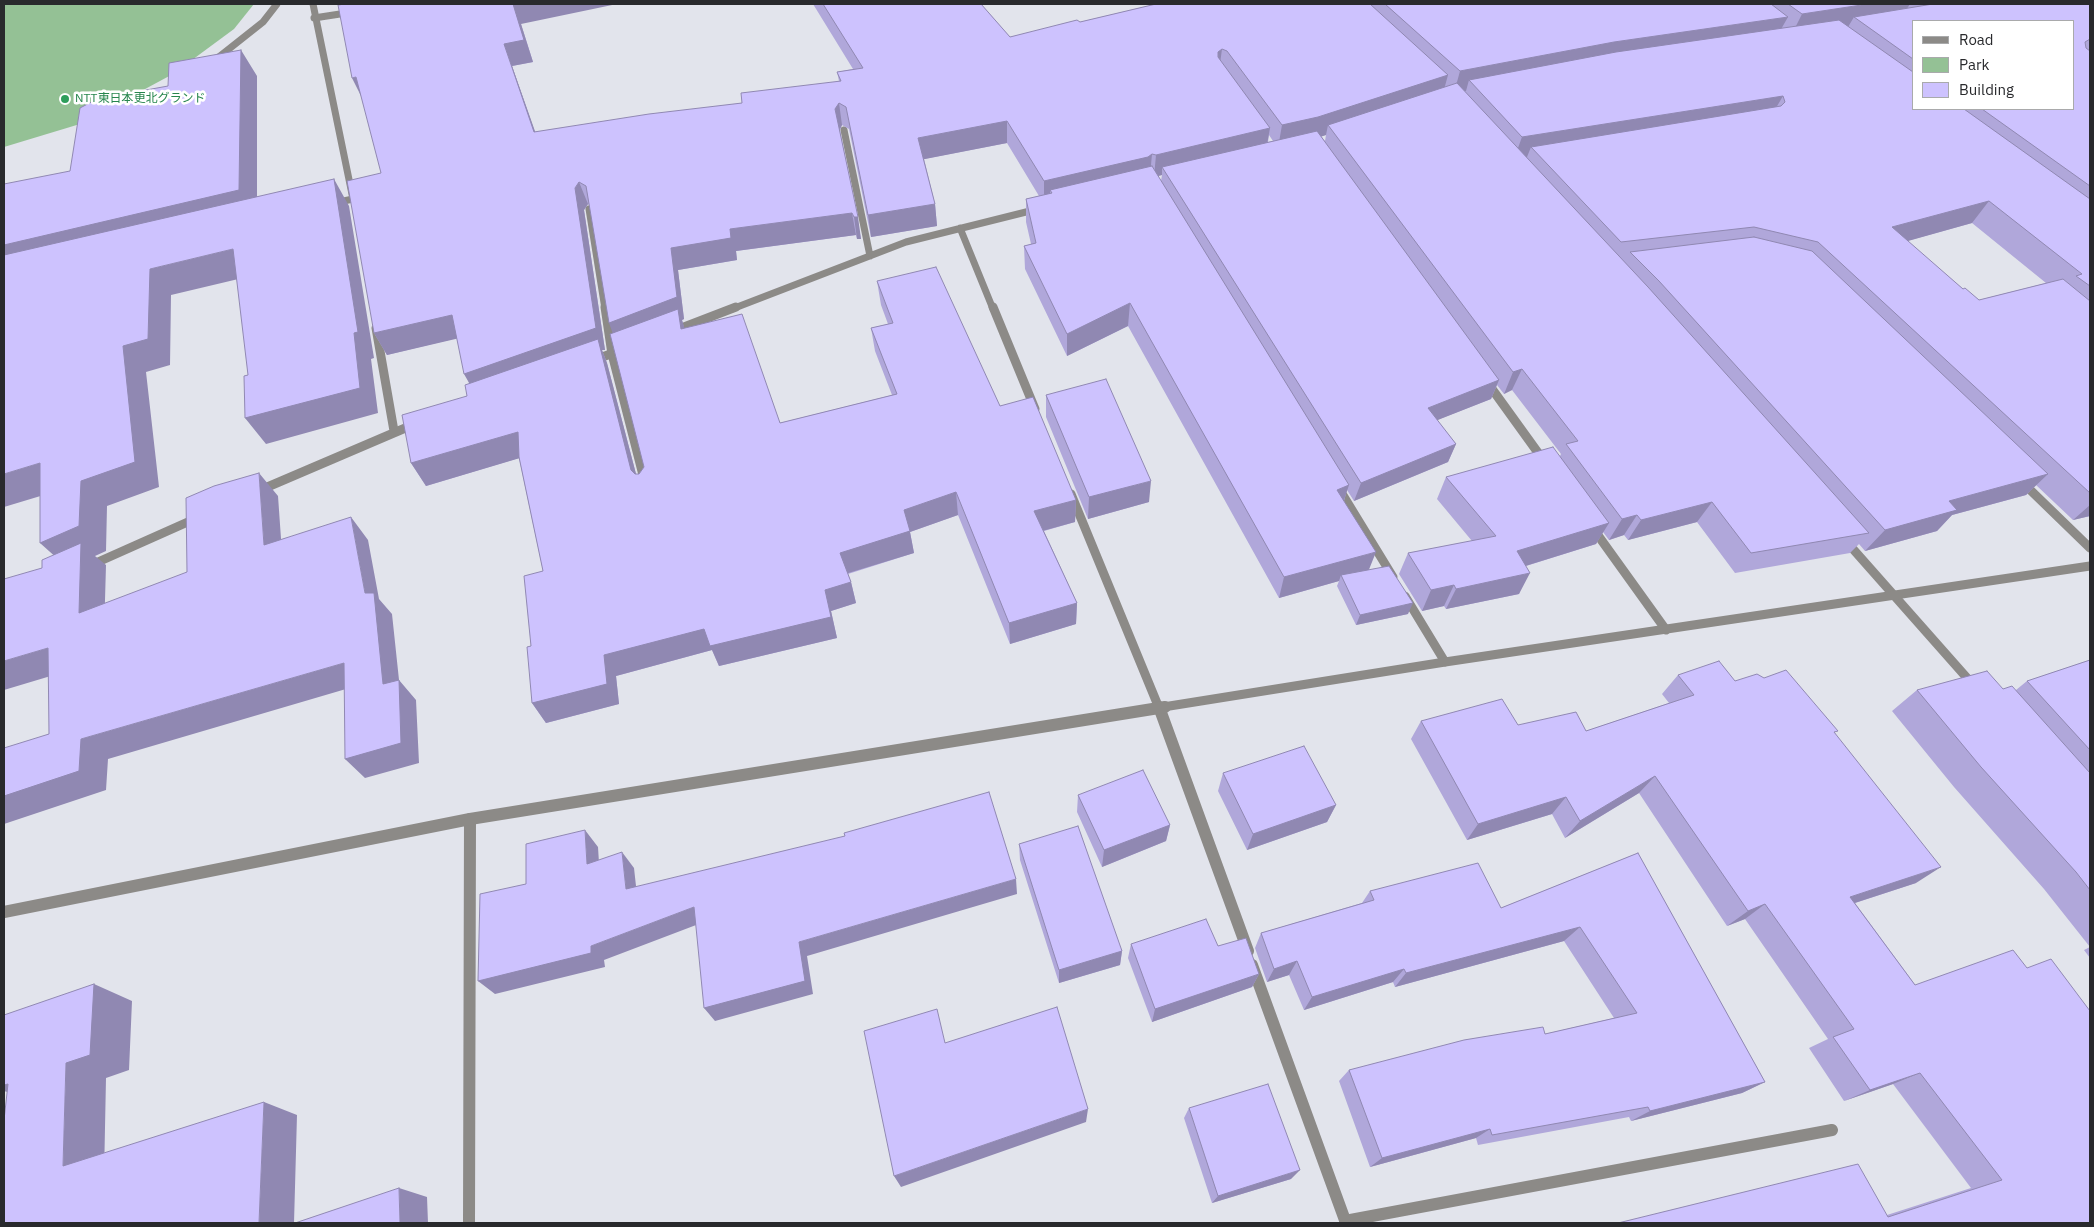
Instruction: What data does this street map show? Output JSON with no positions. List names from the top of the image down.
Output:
{
  "places": ["NTT東日本更北グランド"],
  "legend": ["Road", "Park", "Building"]
}
